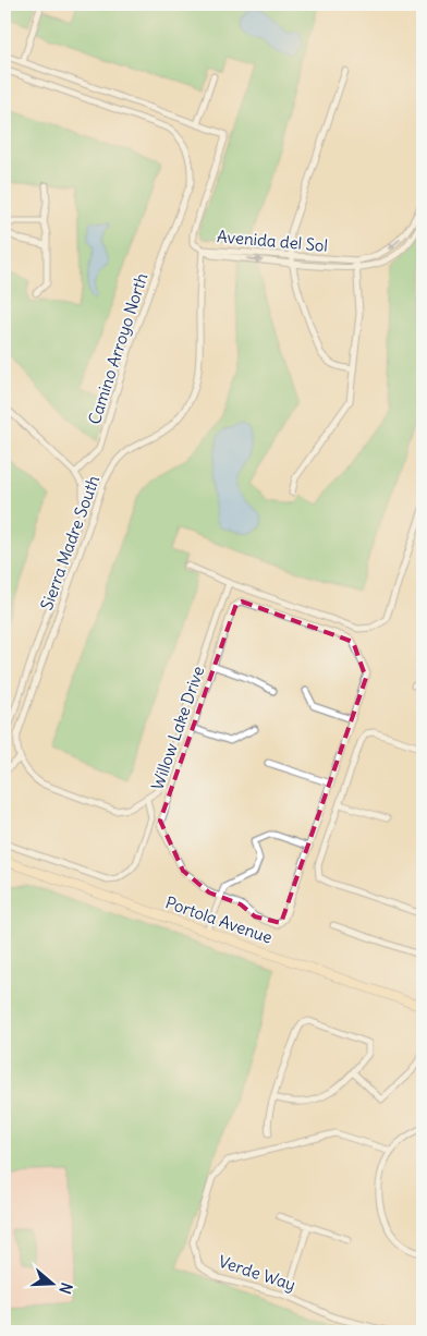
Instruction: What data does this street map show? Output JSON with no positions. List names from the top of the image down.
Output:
{
  "streets": {
    "main road": ["Portola Avenue"],
    "street": [
      "Avenida del Sol",
      "Camino Arroyo North",
      "Sierra Madre South",
      "Willow Lake Drive",
      "Verde Way"
    ]
  },
  "crossings": [
    ["Avenida del Sol", "Sierra Madre South"]
  ],
  "north": "right"
}
